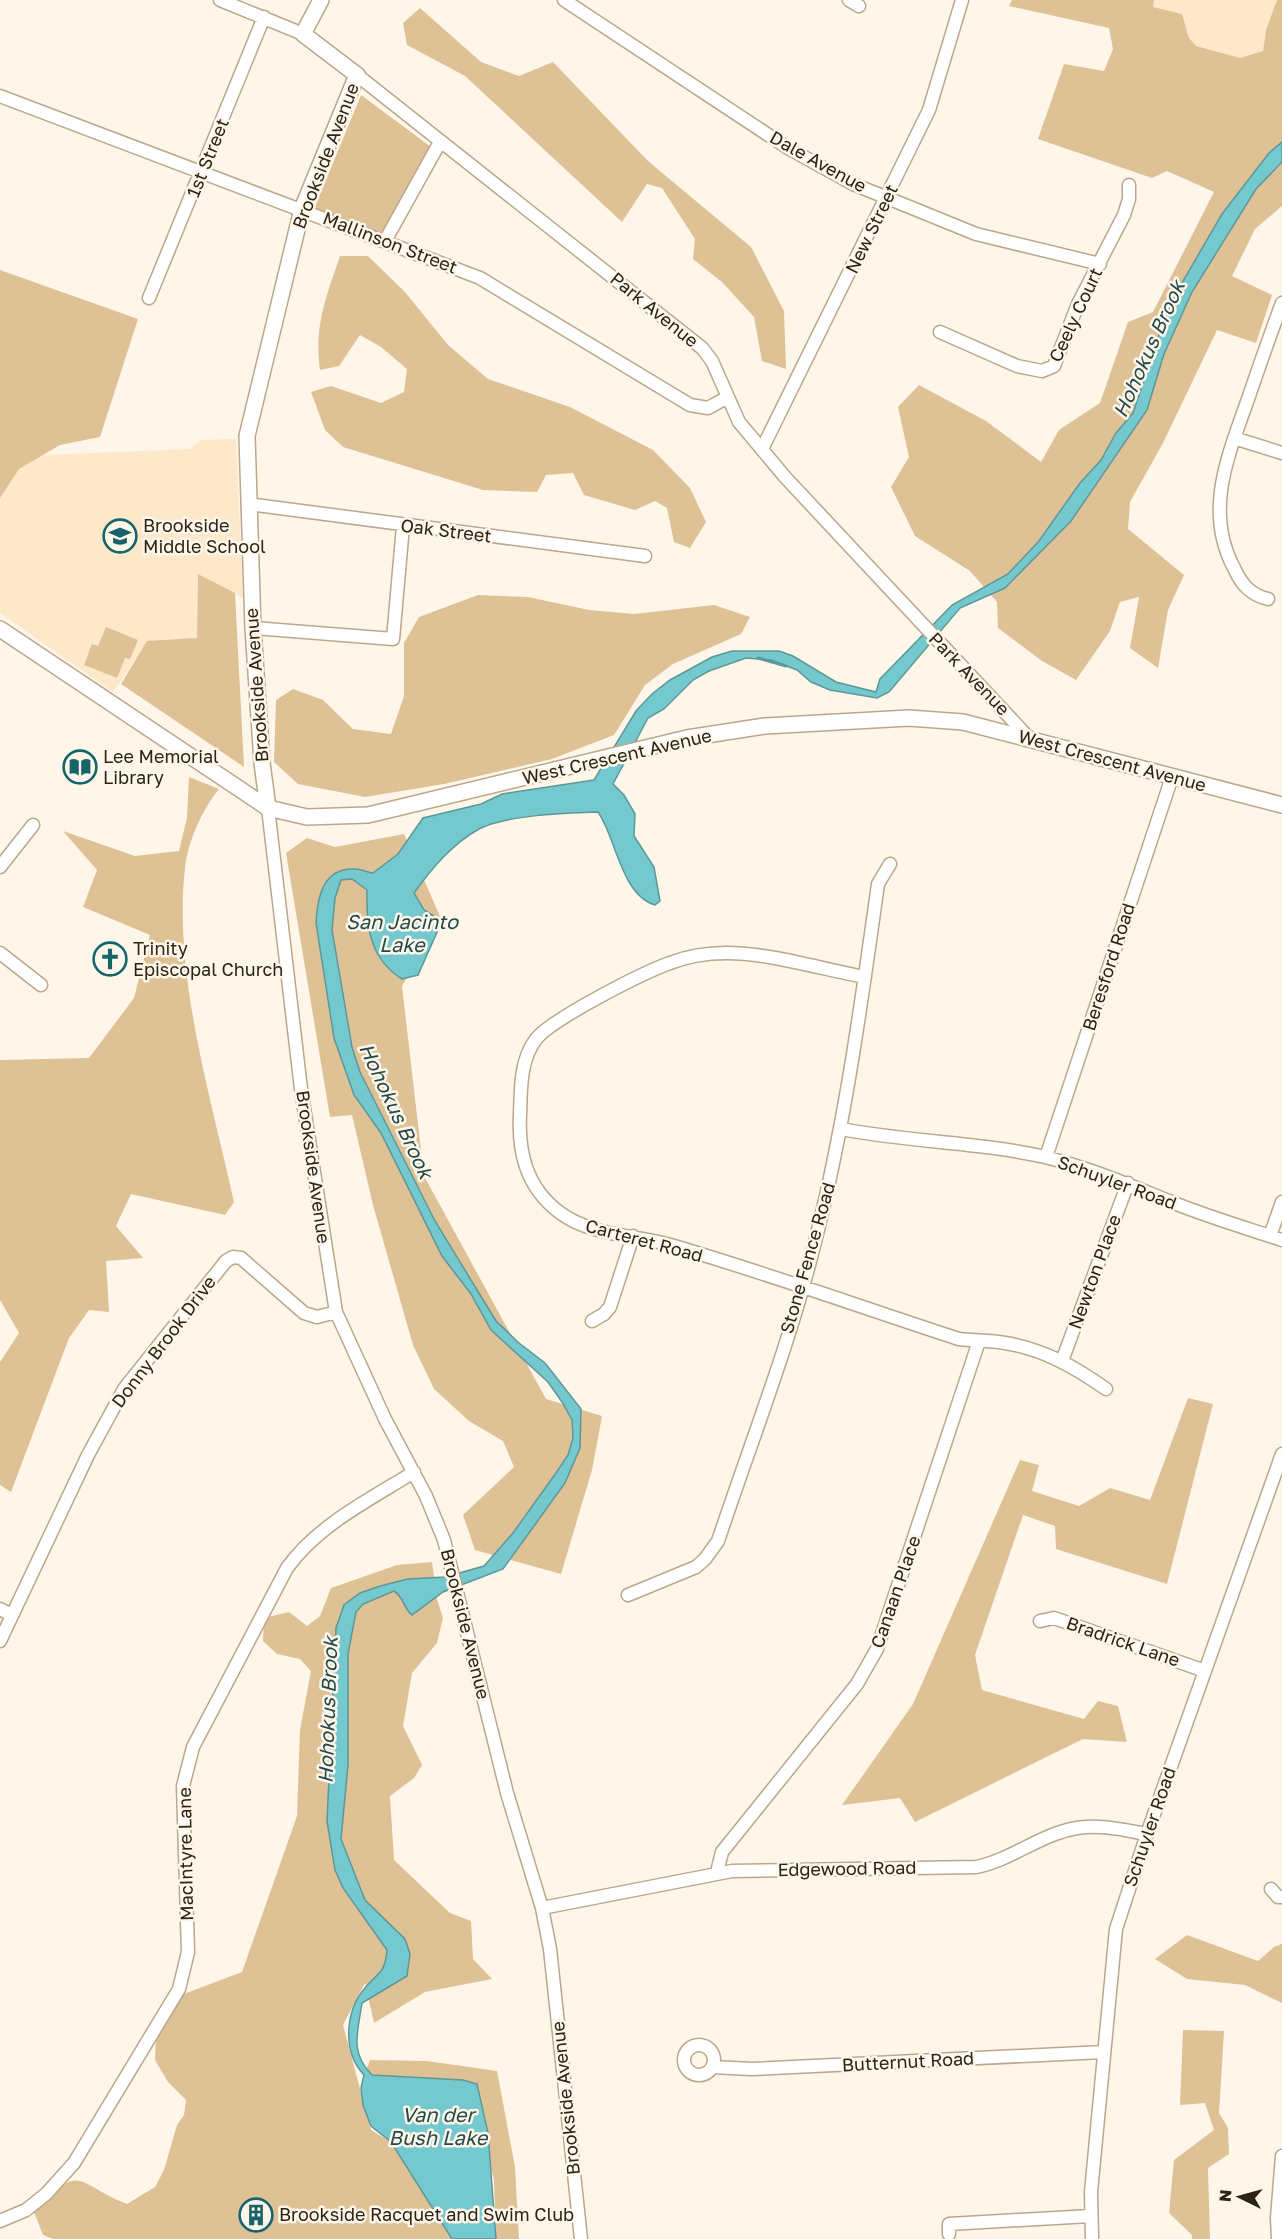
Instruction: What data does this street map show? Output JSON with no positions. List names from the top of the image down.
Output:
{
  "streets": {
    "main road": ["Brookside Avenue", "Park Avenue", "West Crescent Avenue"],
    "street": [
      "1st Street",
      "Dale Avenue",
      "New Street",
      "Mallinson Street",
      "Ceely Court",
      "Oak Street",
      "Beresford Road",
      "Schuyler Road",
      "Carteret Road",
      "Stone Fence Road",
      "Newton Place",
      "Donny Brook Drive",
      "Canaan Place",
      "Bradrick Lane",
      "MacIntyre Lane",
      "Edgewood Road",
      "Butternut Road"
    ]
  },
  "crossings": [
    ["Brookside Avenue", "Mallinson Street"],
    ["Brookside Avenue", "Park Avenue"],
    ["Brookside Avenue", "Oak Street"],
    ["Brookside Avenue", "West Crescent Avenue"],
    ["Brookside Avenue", "Donny Brook Drive"],
    ["Brookside Avenue", "MacIntyre Lane"],
    ["Brookside Avenue", "Edgewood Road"],
    ["1st Street", "Mallinson Street"],
    ["1st Street", "Park Avenue"],
    ["Dale Avenue", "New Street"],
    ["Dale Avenue", "Ceely Court"],
    ["New Street", "Park Avenue"],
    ["Mallinson Street", "Park Avenue"],
    ["Park Avenue", "West Crescent Avenue"],
    ["West Crescent Avenue", "Beresford Road"],
    ["Beresford Road", "Schuyler Road"],
    ["Schuyler Road", "Stone Fence Road"],
    ["Schuyler Road", "Newton Place"],
    ["Schuyler Road", "Bradrick Lane"],
    ["Schuyler Road", "Edgewood Road"],
    ["Schuyler Road", "Butternut Road"],
    ["Carteret Road", "Stone Fence Road"],
    ["Carteret Road", "Newton Place"],
    ["Carteret Road", "Canaan Place"],
    ["Canaan Place", "Edgewood Road"]
  ],
  "water": ["Hohokus Brook", "San Jacinto Lake", "Van der Bush Lake"],
  "places": {
    "school or university": ["Brookside Middle School"],
    "library": ["Lee Memorial Library"],
    "church": ["Trinity Episcopal Church"],
    "building": ["Brookside Racquet and Swim Club"]
  },
  "north": "left"
}
